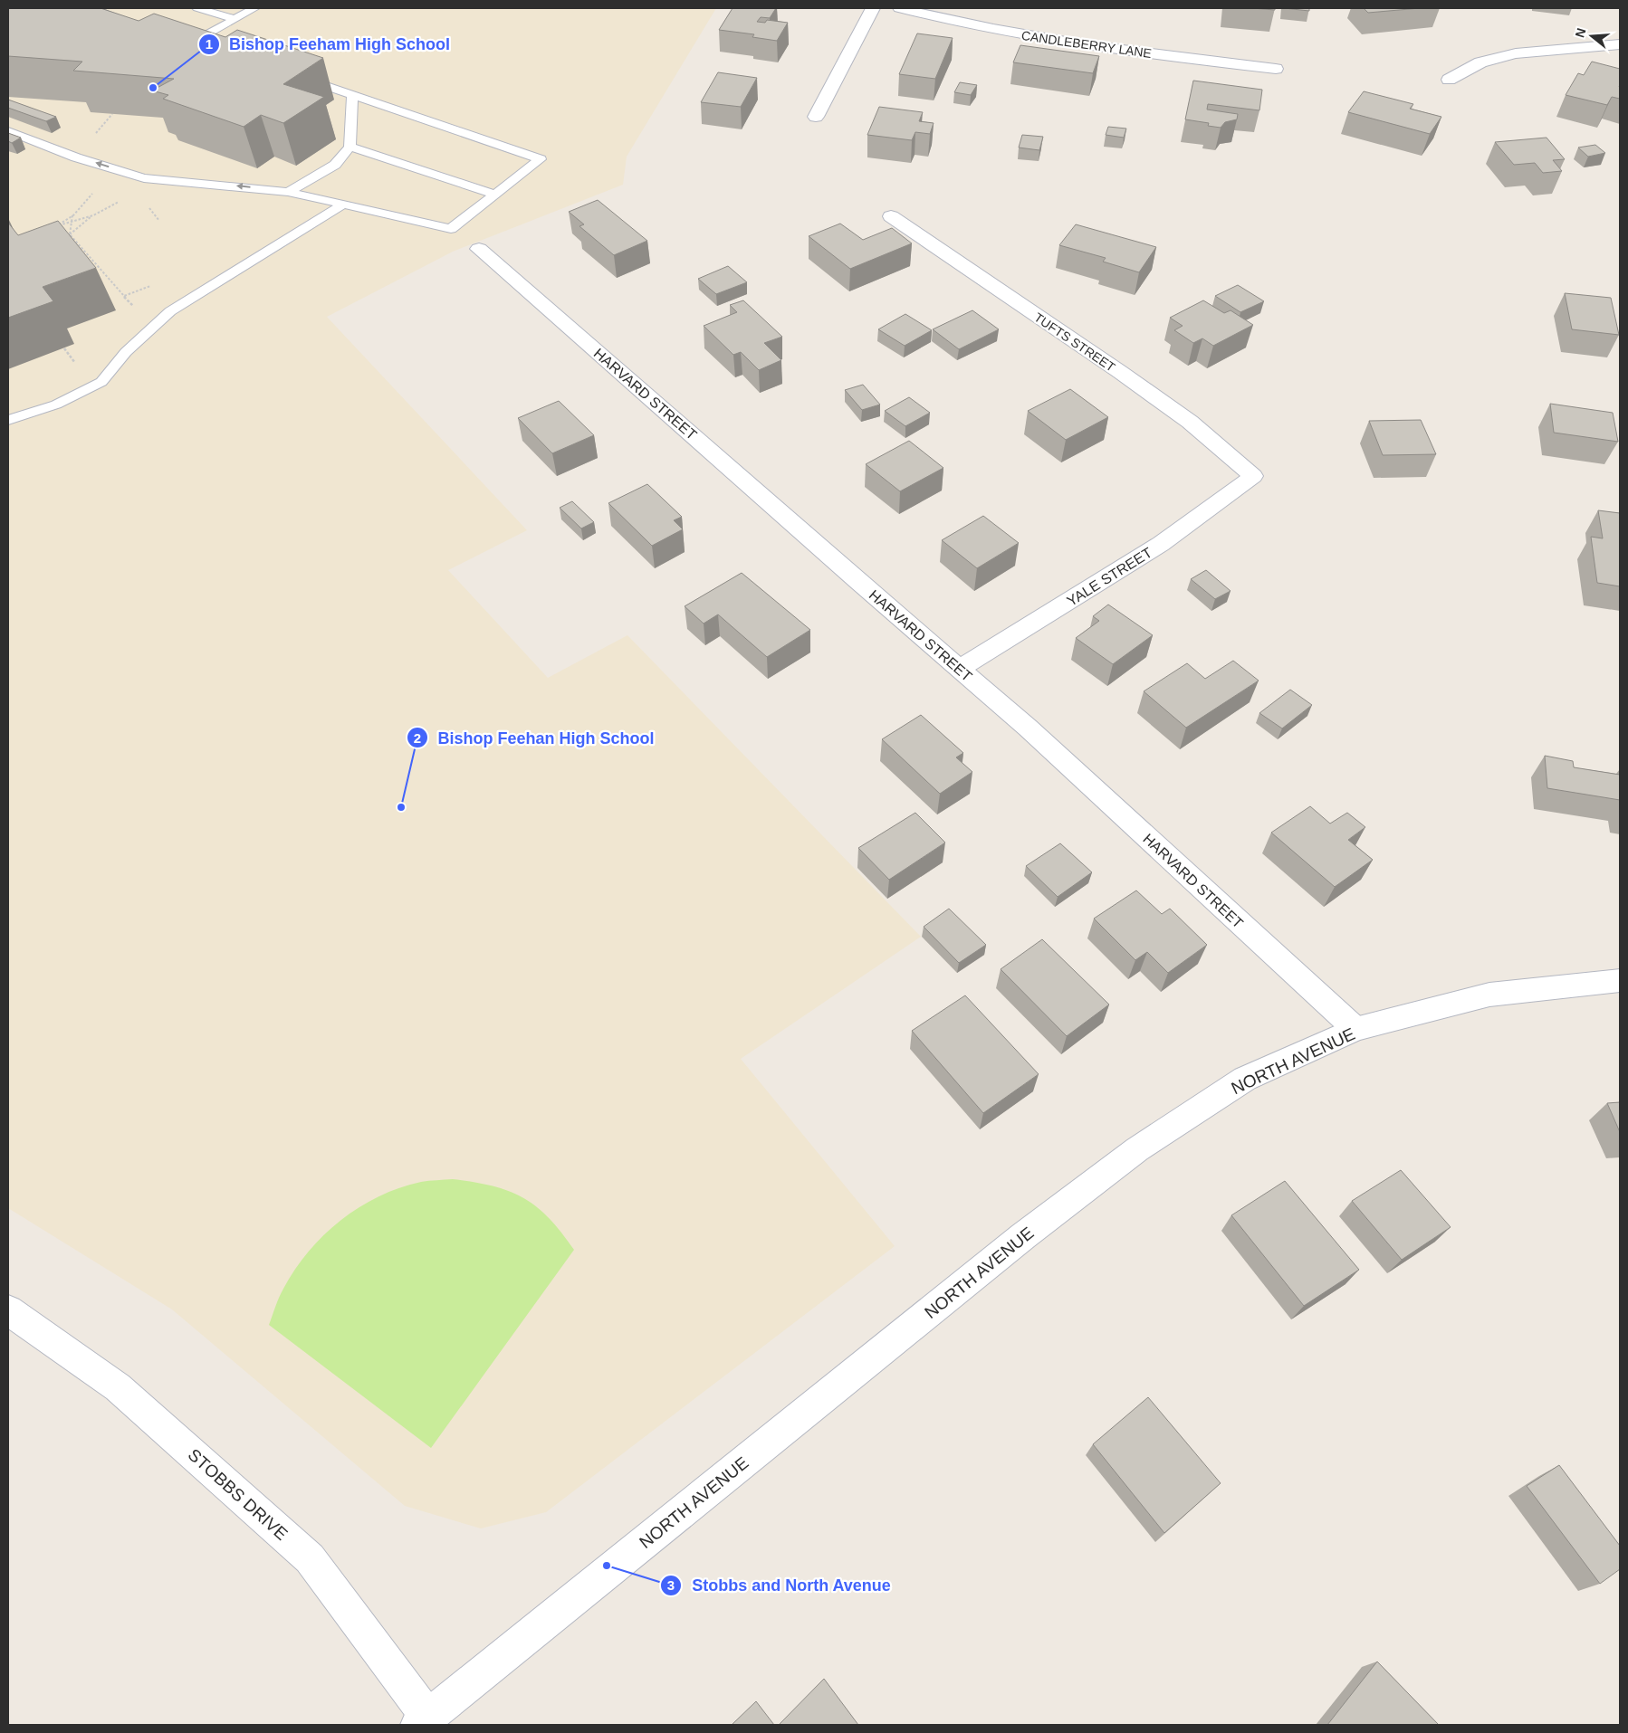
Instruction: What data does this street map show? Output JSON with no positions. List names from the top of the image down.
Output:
{
  "streets": {
    "street": [
      "CANDLEBERRY LANE",
      "TUFTS STREET",
      "HARVARD STREET",
      "YALE STREET",
      "NORTH AVENUE",
      "STOBBS DRIVE"
    ]
  },
  "crossings": [
    ["TUFTS STREET", "YALE STREET"],
    ["HARVARD STREET", "YALE STREET"],
    ["HARVARD STREET", "NORTH AVENUE"],
    ["NORTH AVENUE", "STOBBS DRIVE"]
  ],
  "places": ["Bishop Feeham High School", "Bishop Feehan High School", "Stobbs and North Avenue"],
  "north": "left"
}
